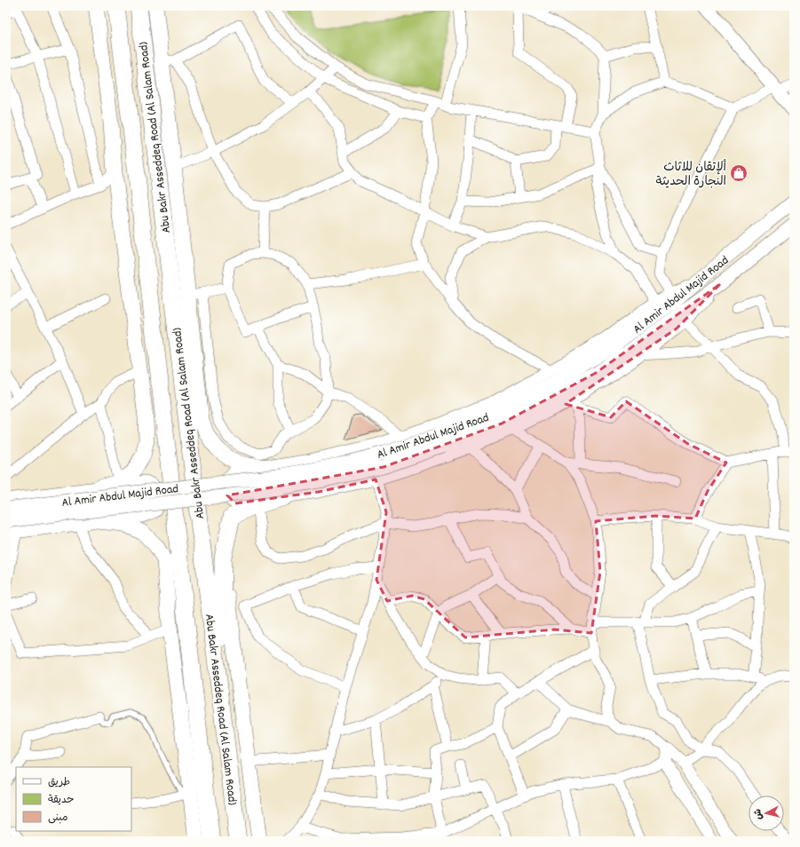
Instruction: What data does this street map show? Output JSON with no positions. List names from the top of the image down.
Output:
{
  "streets": {
    "highway": ["Abu Bakr Asseddeq Road (Al Salam Road)"],
    "main road": ["Al Amir Abdul Majid Road"]
  },
  "places": {
    "shop": ["ألإتقان للاثاث النجارة الحديثة"]
  },
  "legend": ["طريق", "حديقة", "مبنى"],
  "north": "left"
}
